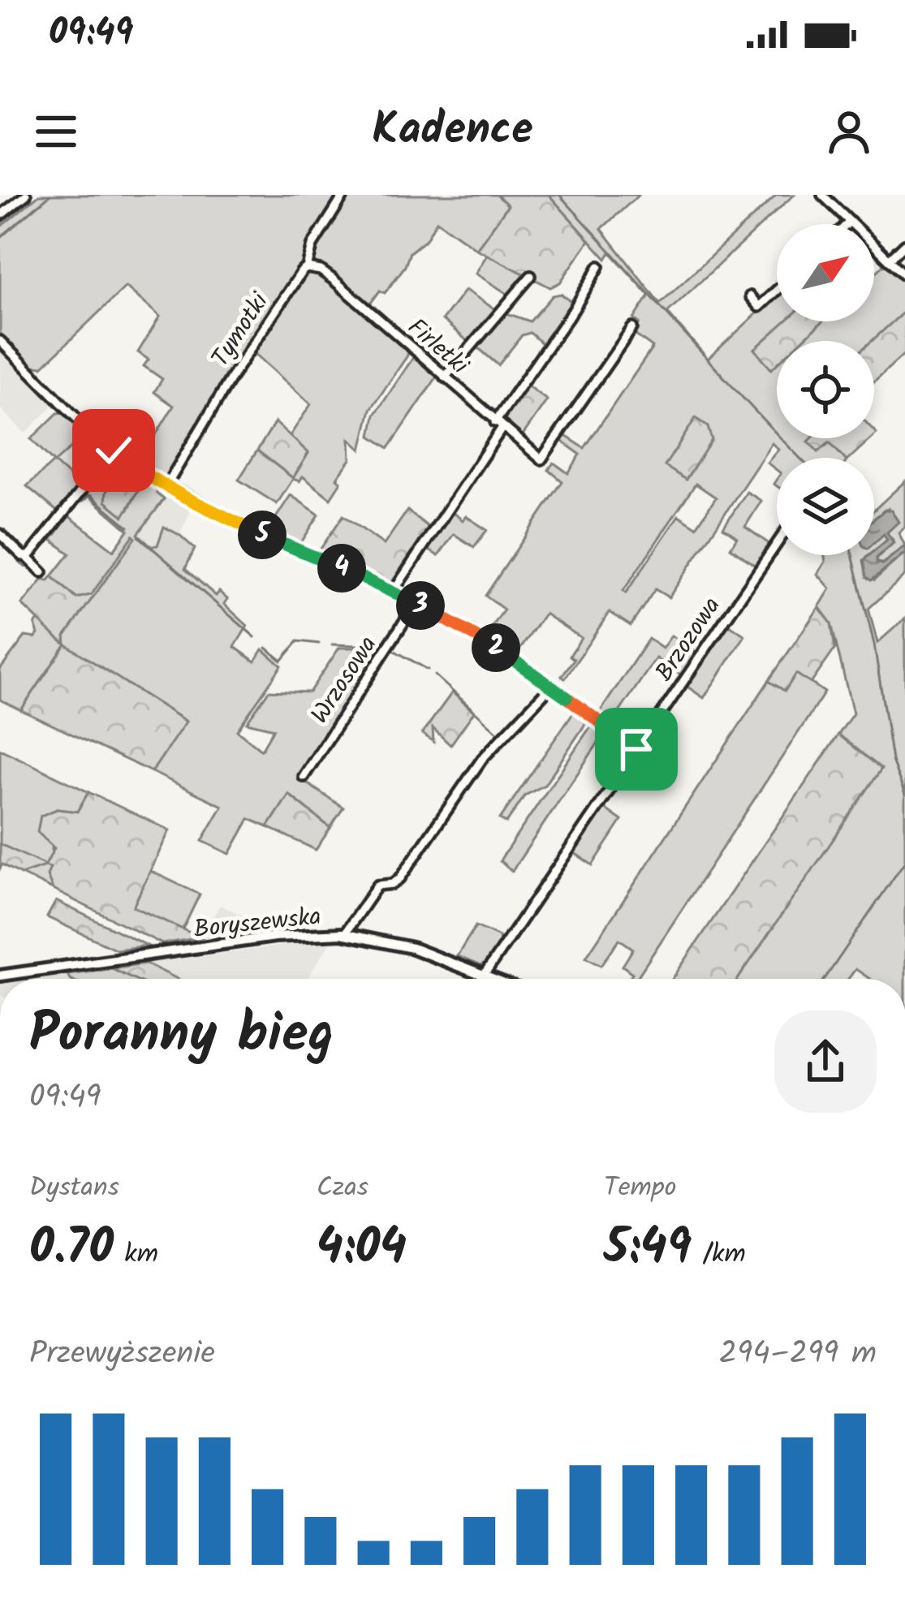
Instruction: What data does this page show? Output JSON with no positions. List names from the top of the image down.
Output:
{
  "streets": {
    "main road": ["Boryszewska"],
    "street": [
      "Tymotki",
      "Firletki",
      "Brzozowa",
      "Wrzosowa"
    ]
  },
  "crossings": [
    ["Tymotki", "Firletki"],
    ["Brzozowa", "Boryszewska"]
  ],
  "north": "top right",
  "page": {
    "status": "09:49",
    "header": "Kadence",
    "pins": [
      "5",
      "4",
      "3",
      "2"
    ],
    "heading": ["Poranny bieg", "09:49"],
    "stats": [
      ["Dystans", "0.70 km"],
      ["Czas", "4:04"],
      ["Tempo", "5:49 /km"]
    ],
    "chart": ["Przewyższenie", "294–299 m"]
  }
}
